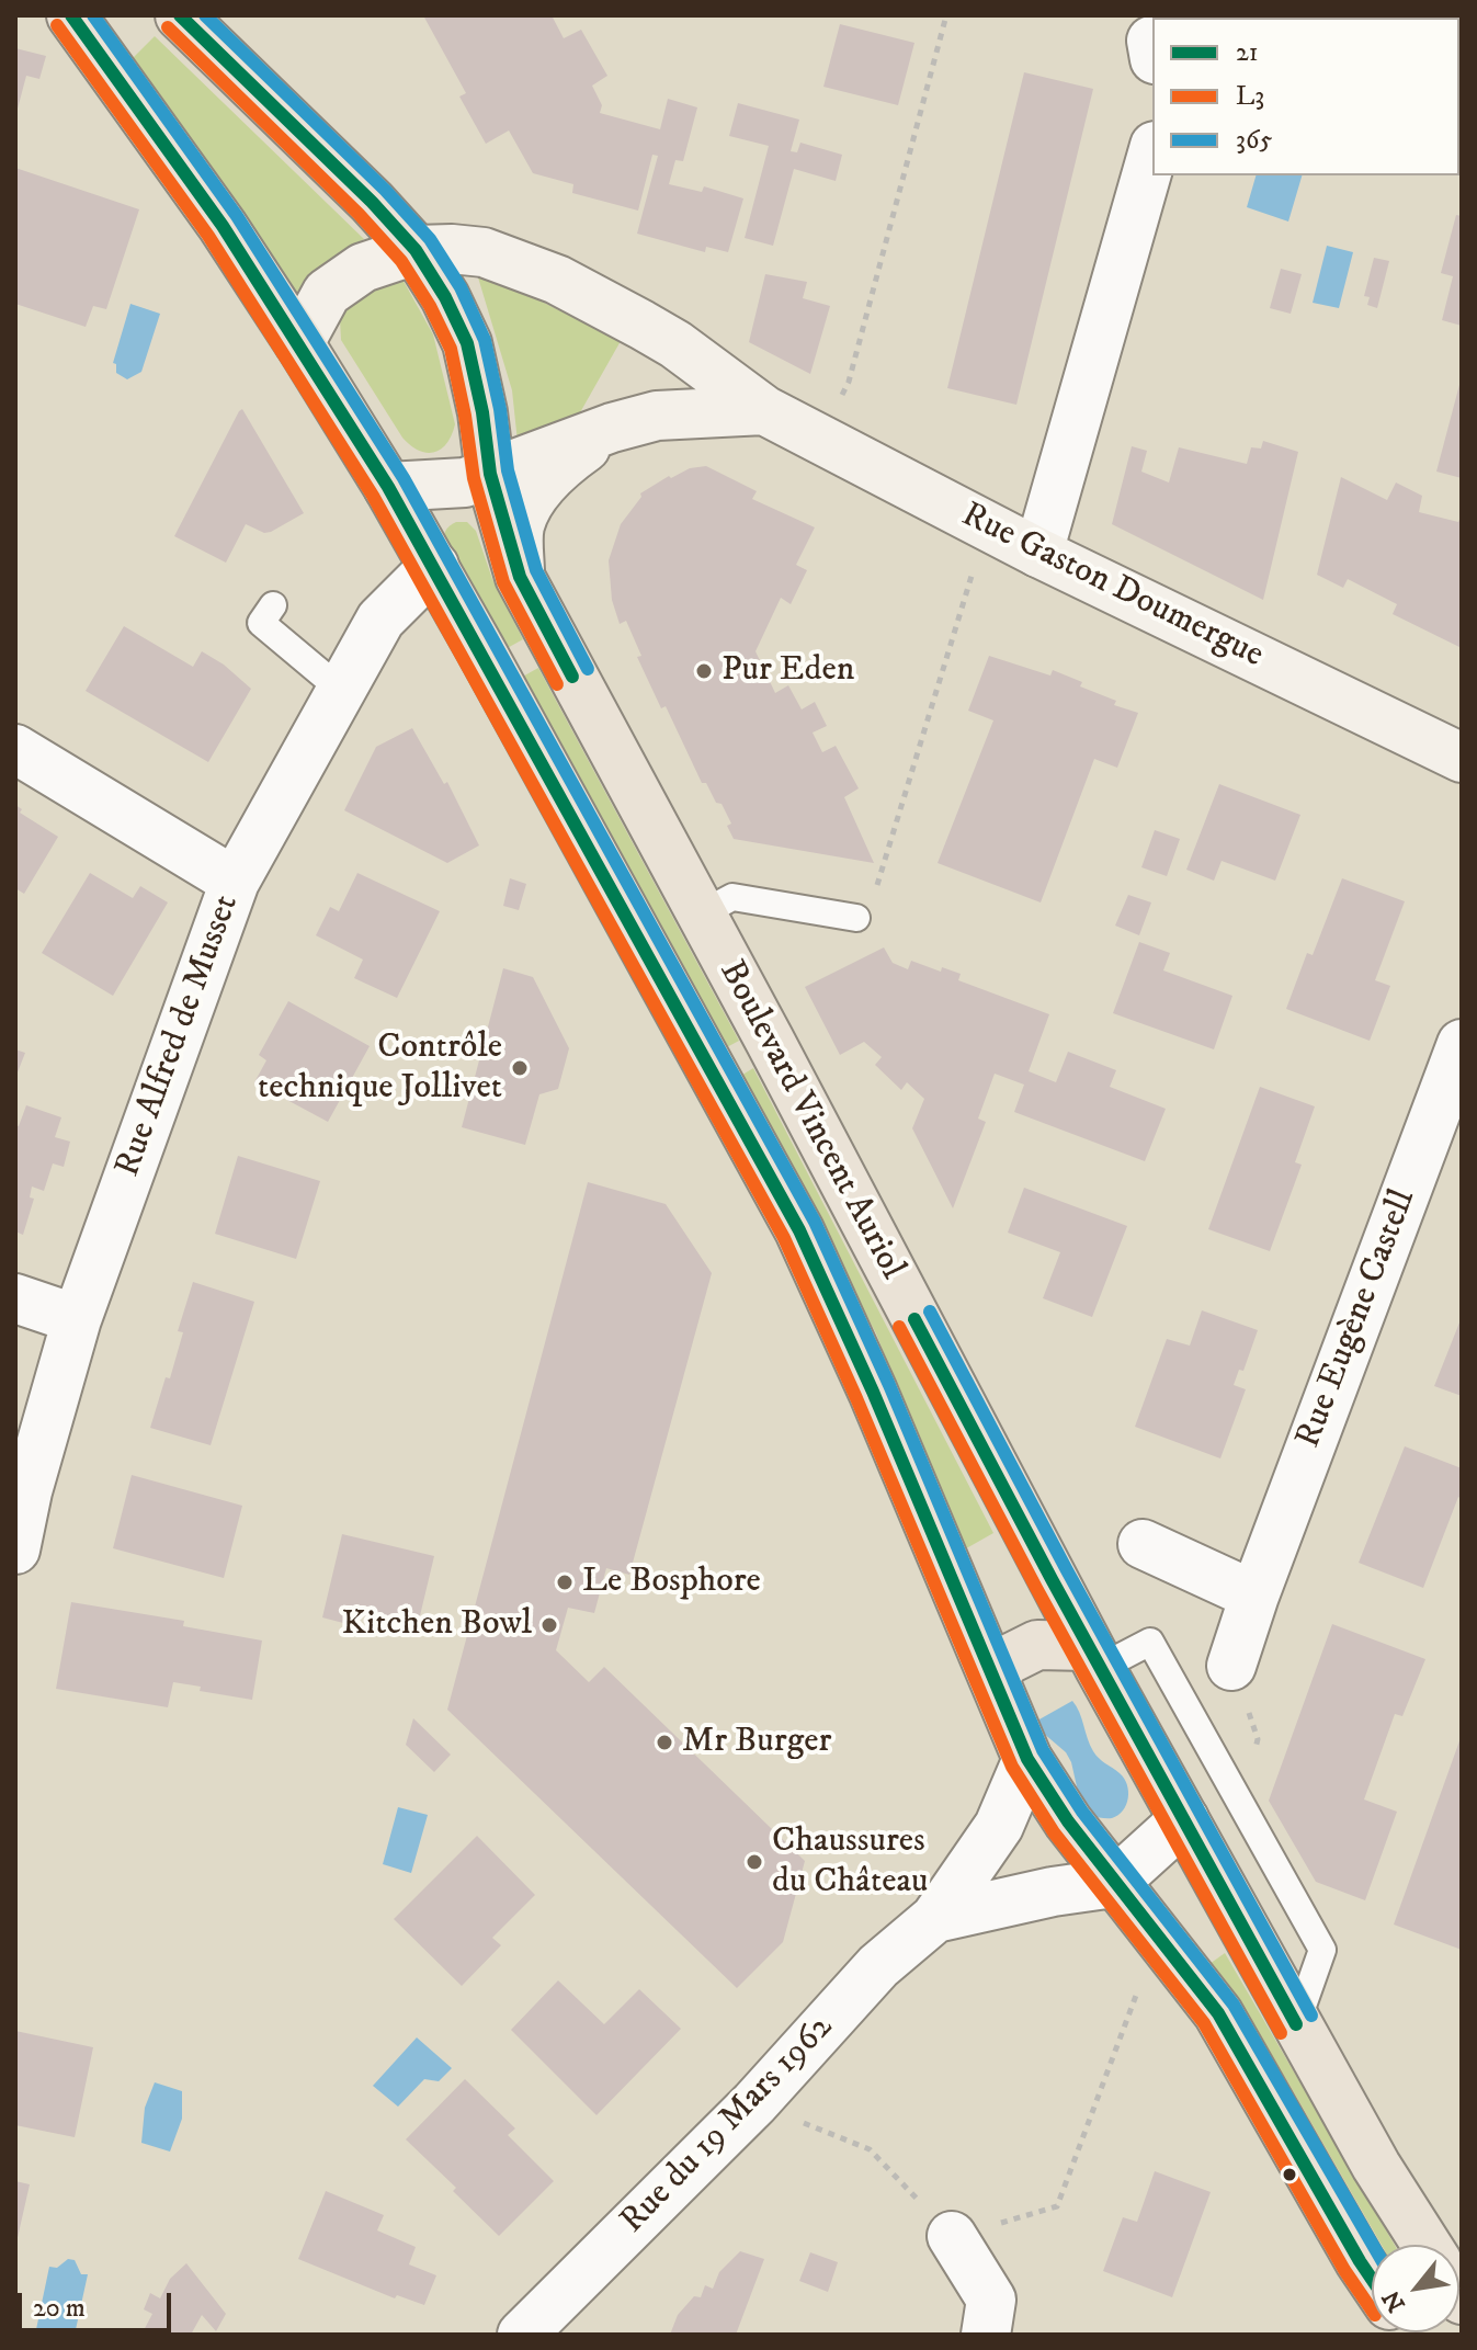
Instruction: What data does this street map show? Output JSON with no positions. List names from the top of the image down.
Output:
{
  "streets": {
    "main road": ["Boulevard Vincent Auriol"],
    "street": [
      "Rue Gaston Doumergue",
      "Rue Alfred de Musset",
      "Rue Eugène Castell",
      "Rue du 19 Mars 1962"
    ]
  },
  "crossings": [
    ["Rue Gaston Doumergue", "Boulevard Vincent Auriol"],
    ["Rue Alfred de Musset", "Boulevard Vincent Auriol"],
    ["Boulevard Vincent Auriol", "Rue du 19 Mars 1962"]
  ],
  "places": [
    "Pur Eden",
    "Contrôle technique Jollivet",
    "Le Bosphore",
    "Kitchen Bowl",
    "Mr Burger",
    "Chaussures du Château"
  ],
  "lines": ["transit line 21", "transit line 365", "transit line L3"],
  "legend": ["21", "L3", "365"],
  "scale_bar": "20 m",
  "north": "bottom left"
}
